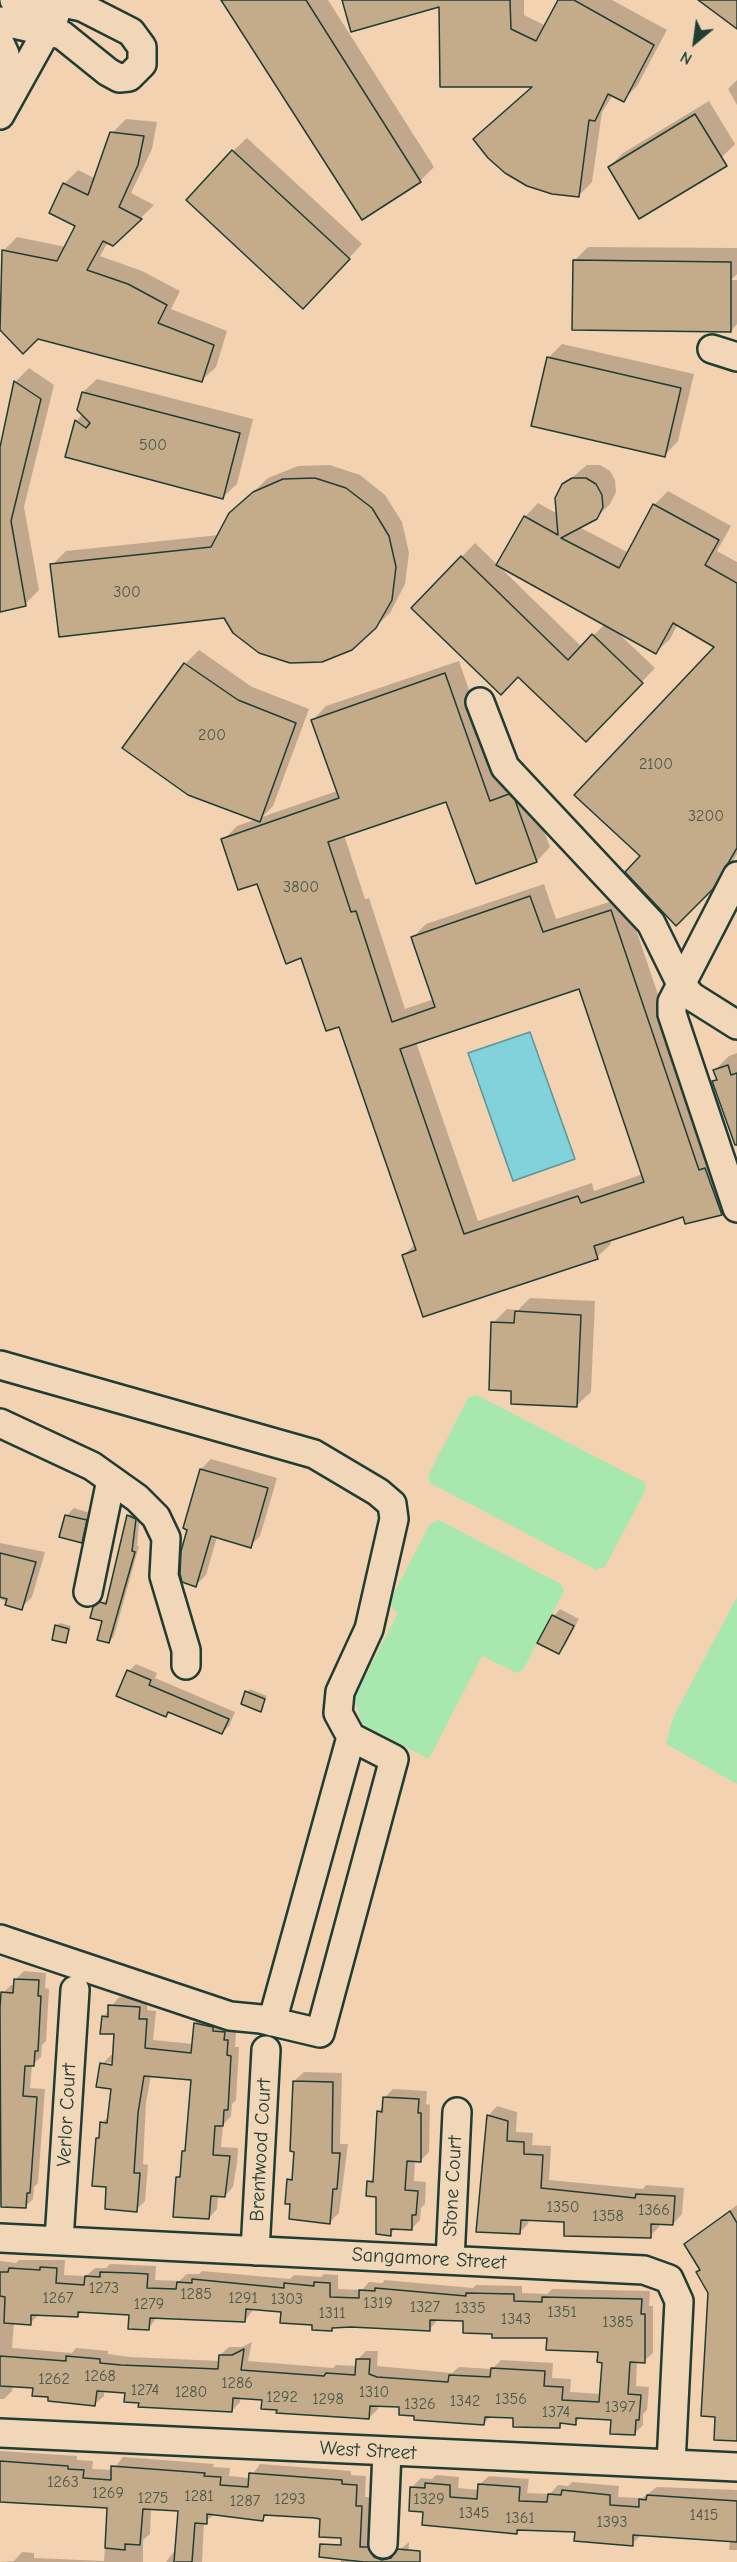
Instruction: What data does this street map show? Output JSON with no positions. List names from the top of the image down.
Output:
{
  "streets": {
    "street": [
      "Verlor Court",
      "Brentwood Court",
      "Stone Court",
      "Sangamore Street",
      "West Street"
    ]
  },
  "crossings": [
    ["Verlor Court", "Sangamore Street"],
    ["Brentwood Court", "Sangamore Street"],
    ["Stone Court", "Sangamore Street"],
    ["Sangamore Street", "West Street"]
  ],
  "house_numbers": [
    "500",
    "300",
    "200",
    "2100",
    "3200",
    "3800",
    "1350",
    "1366",
    "1358",
    "1273",
    "1285",
    "1267",
    "1291",
    "1303",
    "1319",
    "1279",
    "1327",
    "1335",
    "1351",
    "1311",
    "1343",
    "1385",
    "1268",
    "1262",
    "1286",
    "1274",
    "1280",
    "1310",
    "1292",
    "1298",
    "1356",
    "1342",
    "1326",
    "1397",
    "1374",
    "1263",
    "1269",
    "1281",
    "1275",
    "1293",
    "1329",
    "1287",
    "1345",
    "1415",
    "1361",
    "1393"
  ],
  "north": "bottom left"
}
